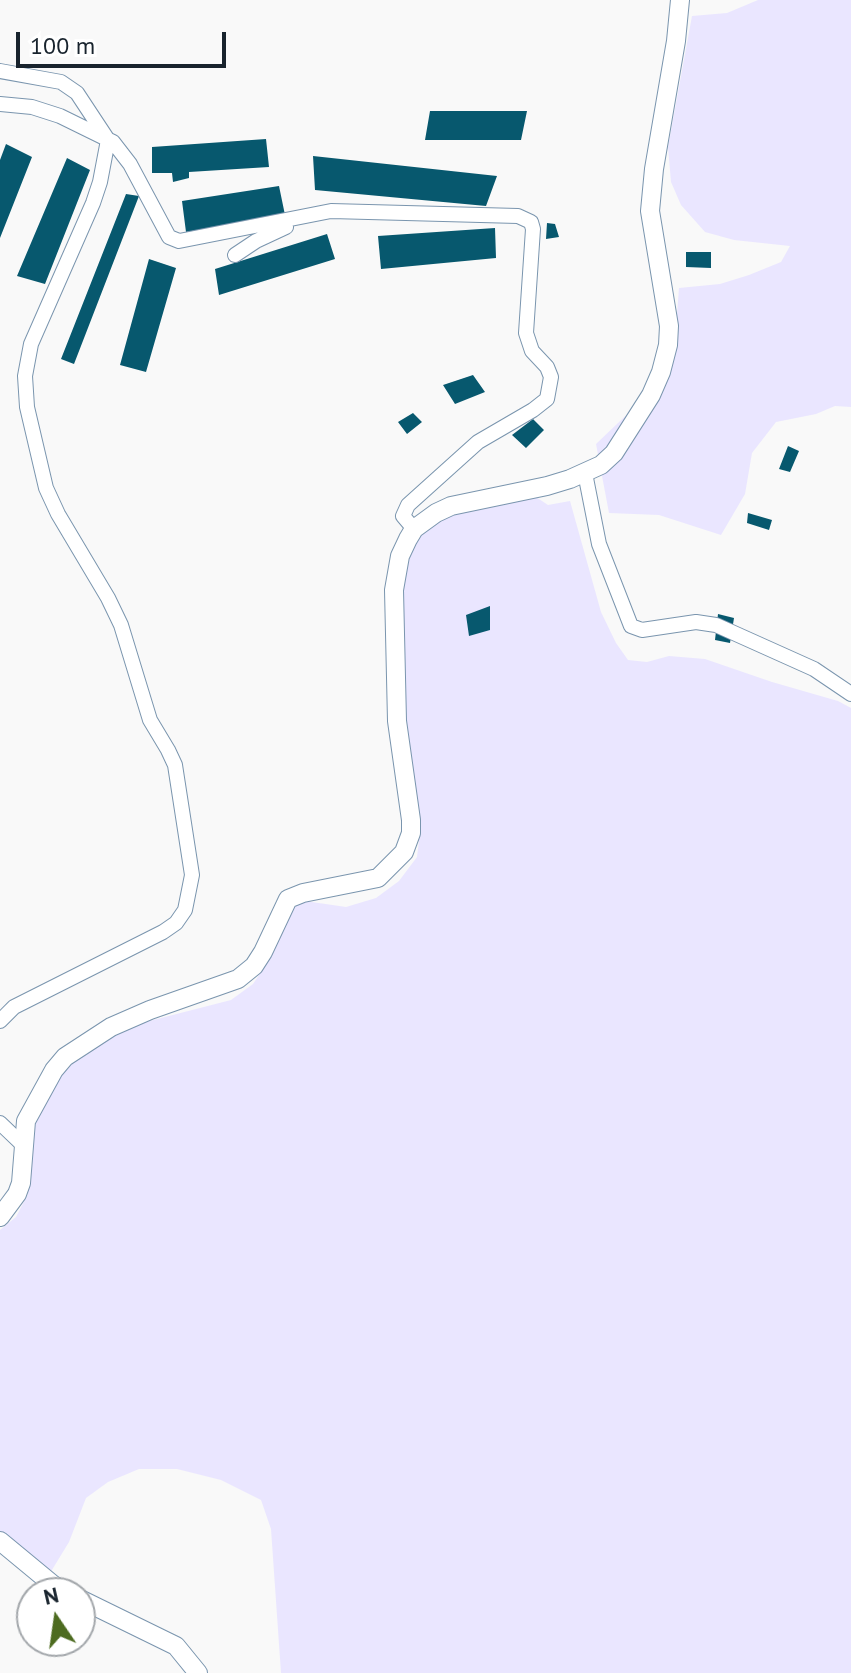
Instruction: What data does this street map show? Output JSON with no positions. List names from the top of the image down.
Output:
{
  "scale_bar": "100 m",
  "north": "top"
}
